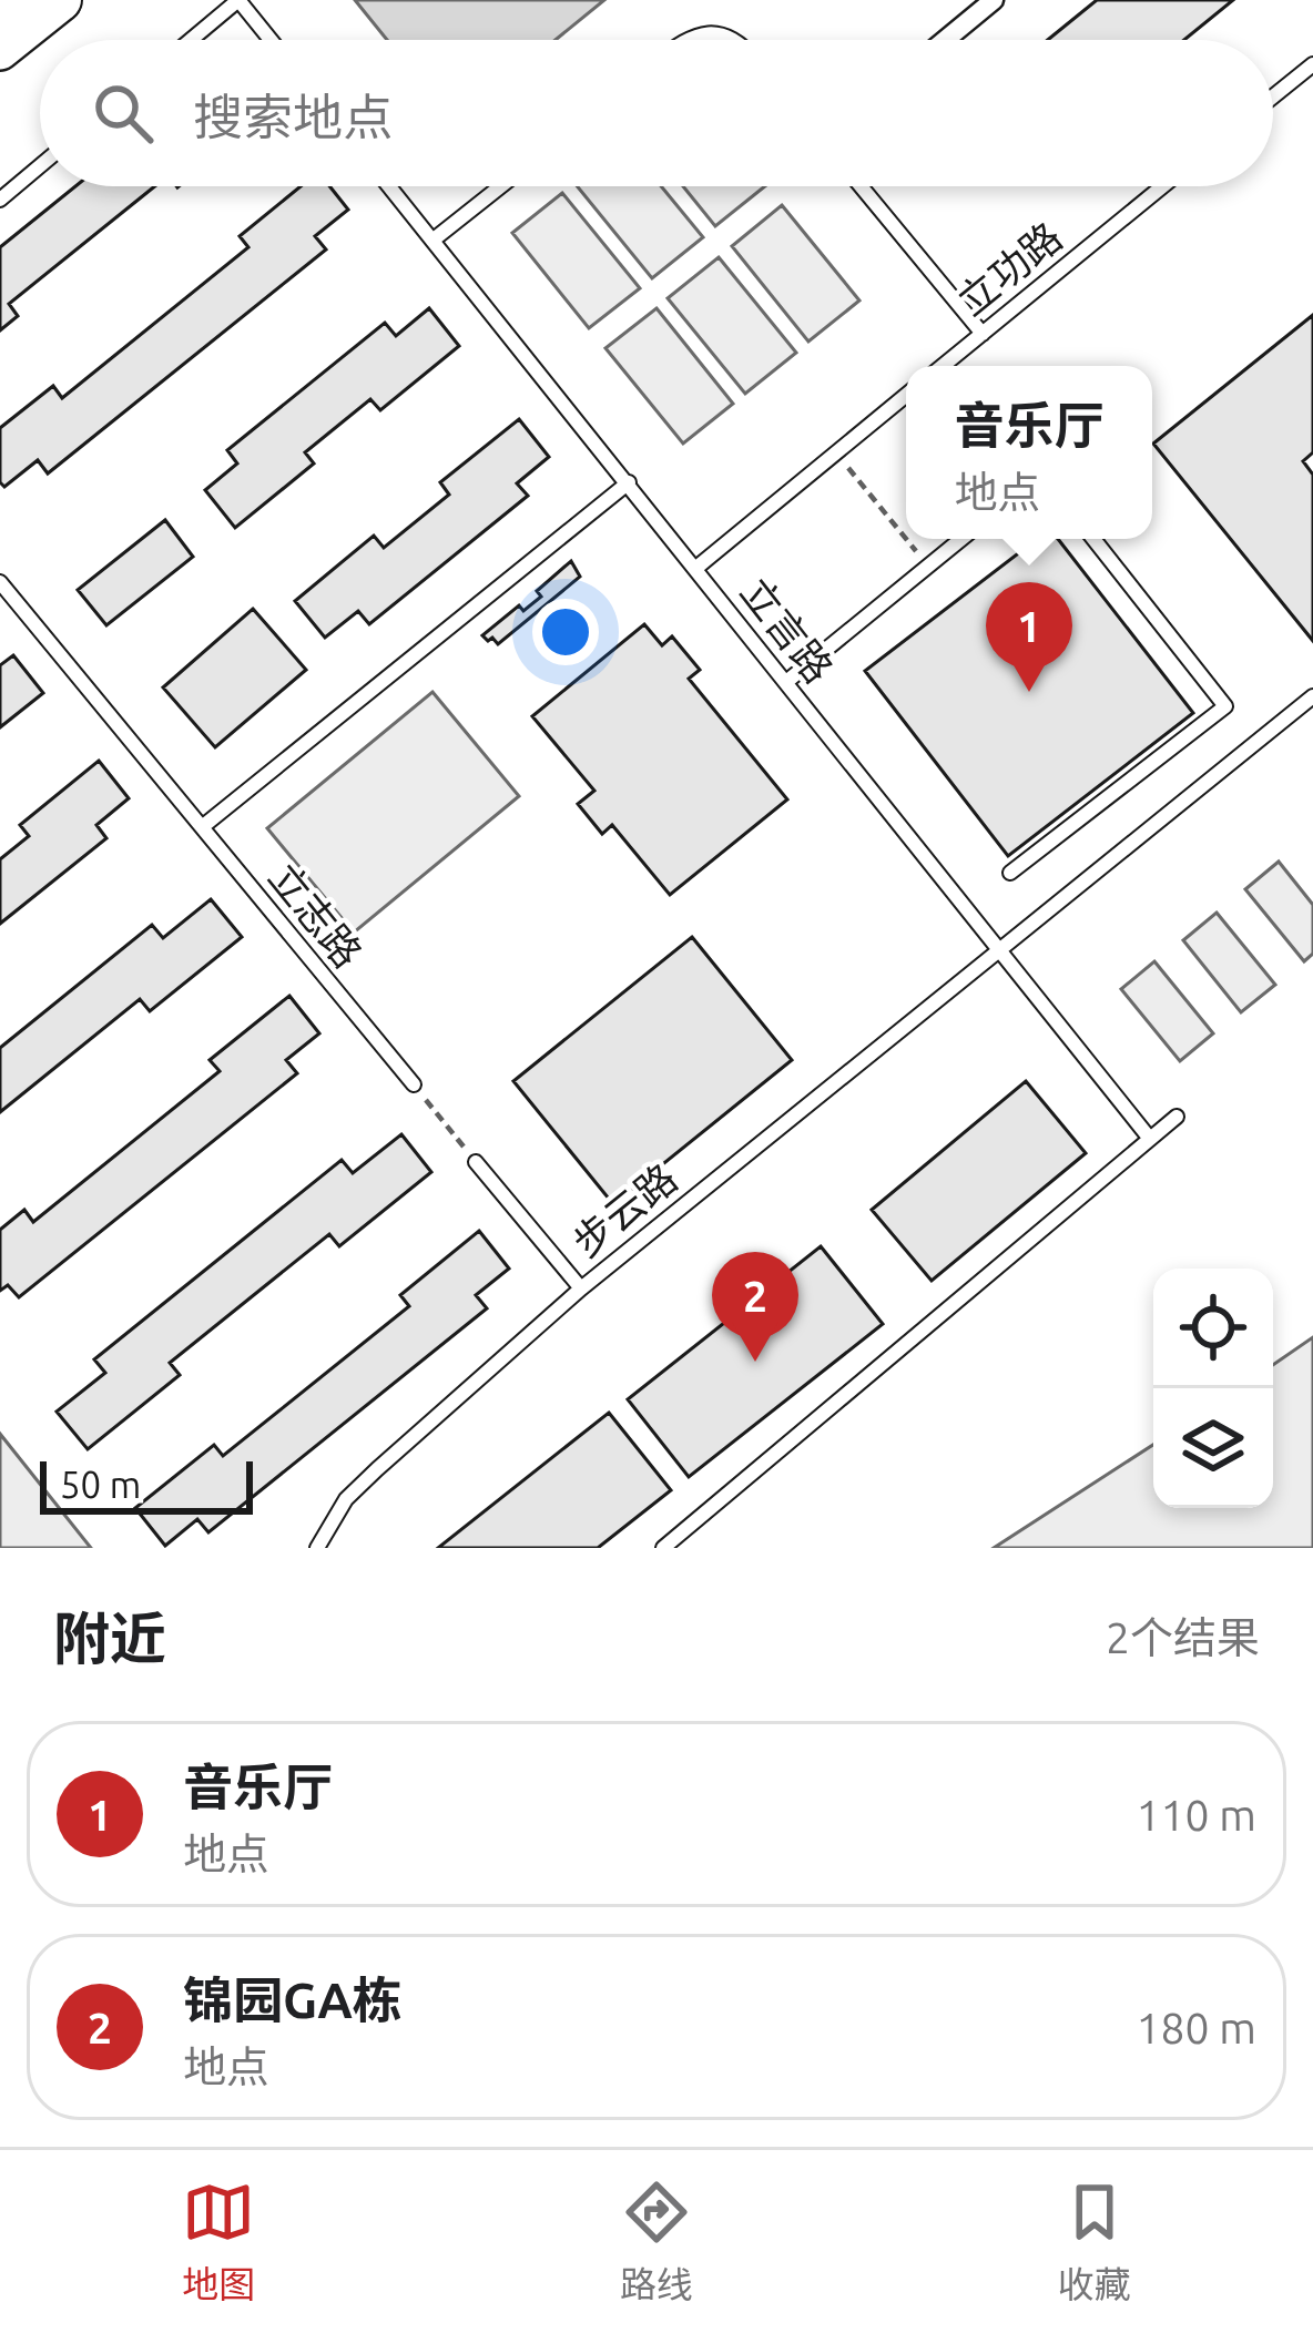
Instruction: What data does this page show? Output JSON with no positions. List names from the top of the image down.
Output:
{
  "streets": {
    "lane": [
      "立功路",
      "立言路",
      "立志路",
      "步云路"
    ]
  },
  "crossings": [
    ["立言路", "步云路"]
  ],
  "scale_bar": "50 m",
  "page": {
    "search": "搜索地点",
    "popup": ["音乐厅", "地点"],
    "pins": ["1", "2"],
    "scale": "50 m",
    "heading": ["附近", "2个结果"],
    "list": [
      {
        "mark": "1",
        "name": "音乐厅",
        "note": "地点",
        "value": "110 m"
      },
      {
        "mark": "2",
        "name": "锦园GA栋",
        "note": "地点",
        "value": "180 m"
      }
    ],
    "nav": ["地图", "路线", "收藏"]
  }
}
